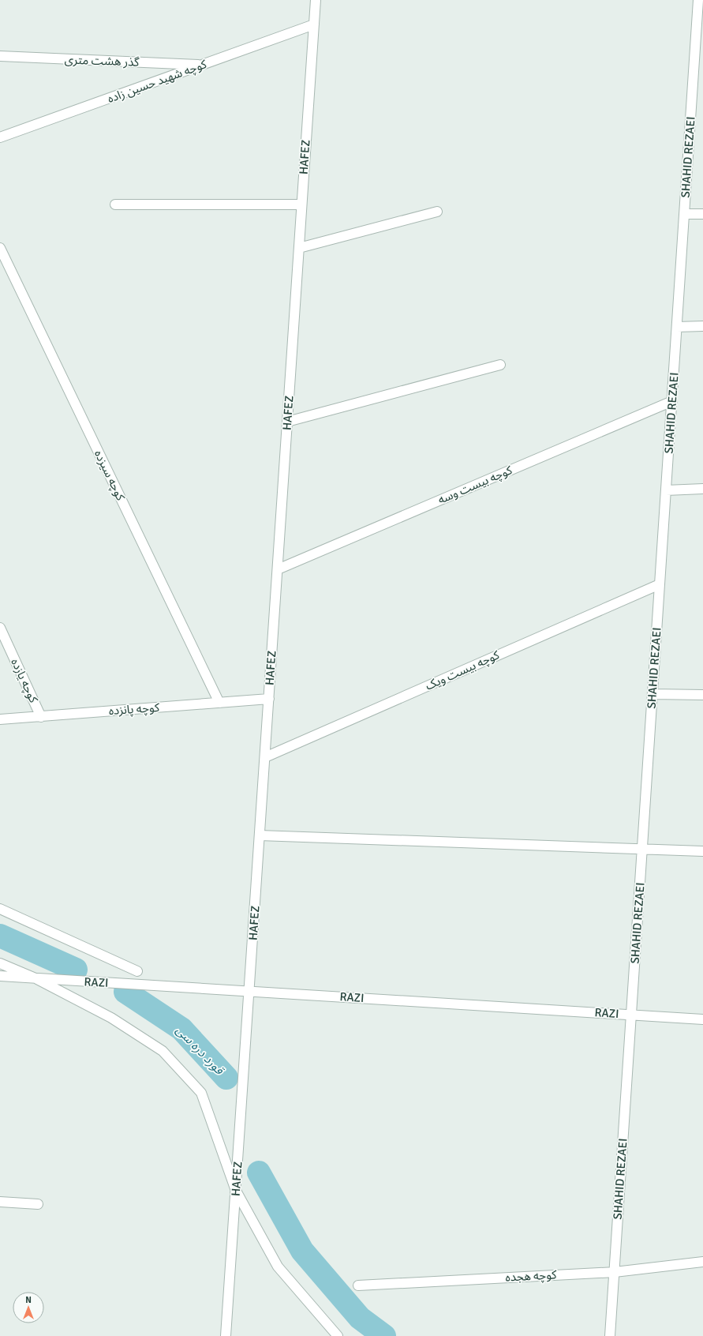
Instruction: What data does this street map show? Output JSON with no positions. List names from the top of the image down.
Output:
{
  "streets": {
    "street": [
      "گذر هشت متری",
      "کوچه شهید حسین زاده",
      "HAFEZ",
      "SHAHID REZAEI",
      "کوچه سیزده",
      "کوچه بیست وسه",
      "کوچه بیست ویک",
      "کوچه یازده",
      "کوچه پانزده",
      "RAZI",
      "کوچه هجده"
    ]
  },
  "crossings": [
    ["گذر هشت متری", "کوچه شهید حسین زاده"],
    ["کوچه شهید حسین زاده", "HAFEZ"],
    ["HAFEZ", "کوچه بیست وسه"],
    ["HAFEZ", "کوچه بیست ویک"],
    ["HAFEZ", "کوچه پانزده"],
    ["HAFEZ", "RAZI"],
    ["SHAHID REZAEI", "کوچه بیست وسه"],
    ["SHAHID REZAEI", "کوچه بیست ویک"],
    ["SHAHID REZAEI", "RAZI"],
    ["SHAHID REZAEI", "کوچه هجده"],
    ["کوچه سیزده", "کوچه پانزده"],
    ["کوچه یازده", "کوچه پانزده"]
  ],
  "water": ["قورد دره سی"],
  "north": "top"
}
